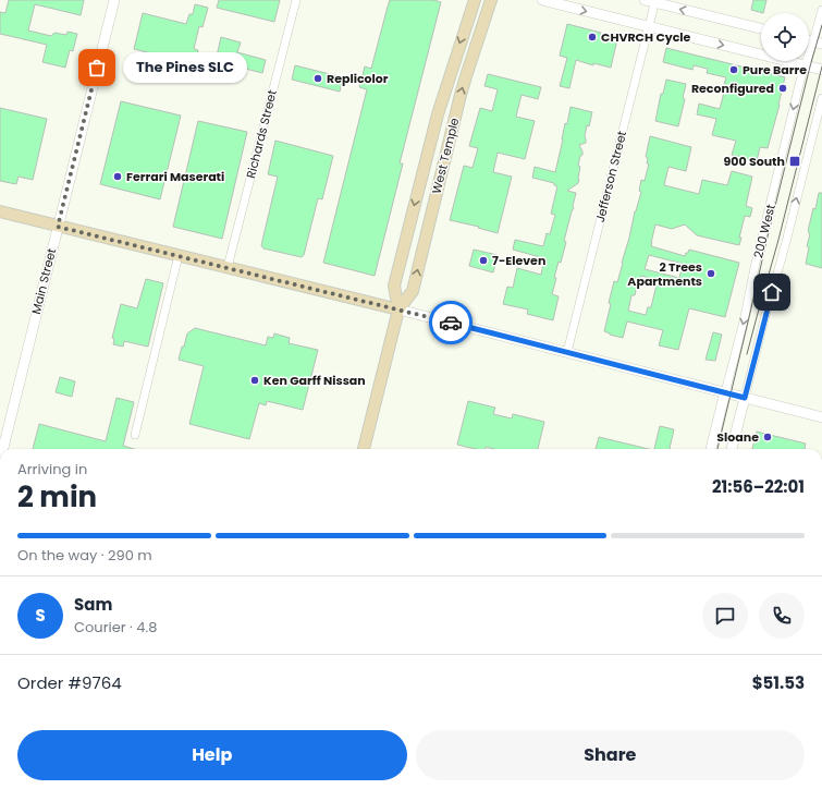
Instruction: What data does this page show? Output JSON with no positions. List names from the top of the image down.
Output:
{
  "streets": {
    "main road": ["West Temple"],
    "street": [
      "Richards Street",
      "Jefferson Street",
      "200 West",
      "Main Street"
    ]
  },
  "places": {
    "other": [
      "CHVRCH Cycle",
      "The Pines SLC",
      "Pure Barre",
      "Replicolor",
      "Reconfigured",
      "Ferrari Maserati",
      "7-Eleven",
      "2 Trees Apartments",
      "Ken Garff Nissan",
      "Sloane"
    ],
    "transit": ["900 South"]
  },
  "page": {
    "bubble": "The Pines SLC",
    "heading": ["2 min", "Arriving in", "21:56–22:01"],
    "panel": [
      "Sam",
      "Courier · 4.8",
      "Order #9764",
      "$51.53"
    ],
    "bar": "On the way · 290 m",
    "round": "S",
    "buttons": ["Help", "Share"]
  }
}
